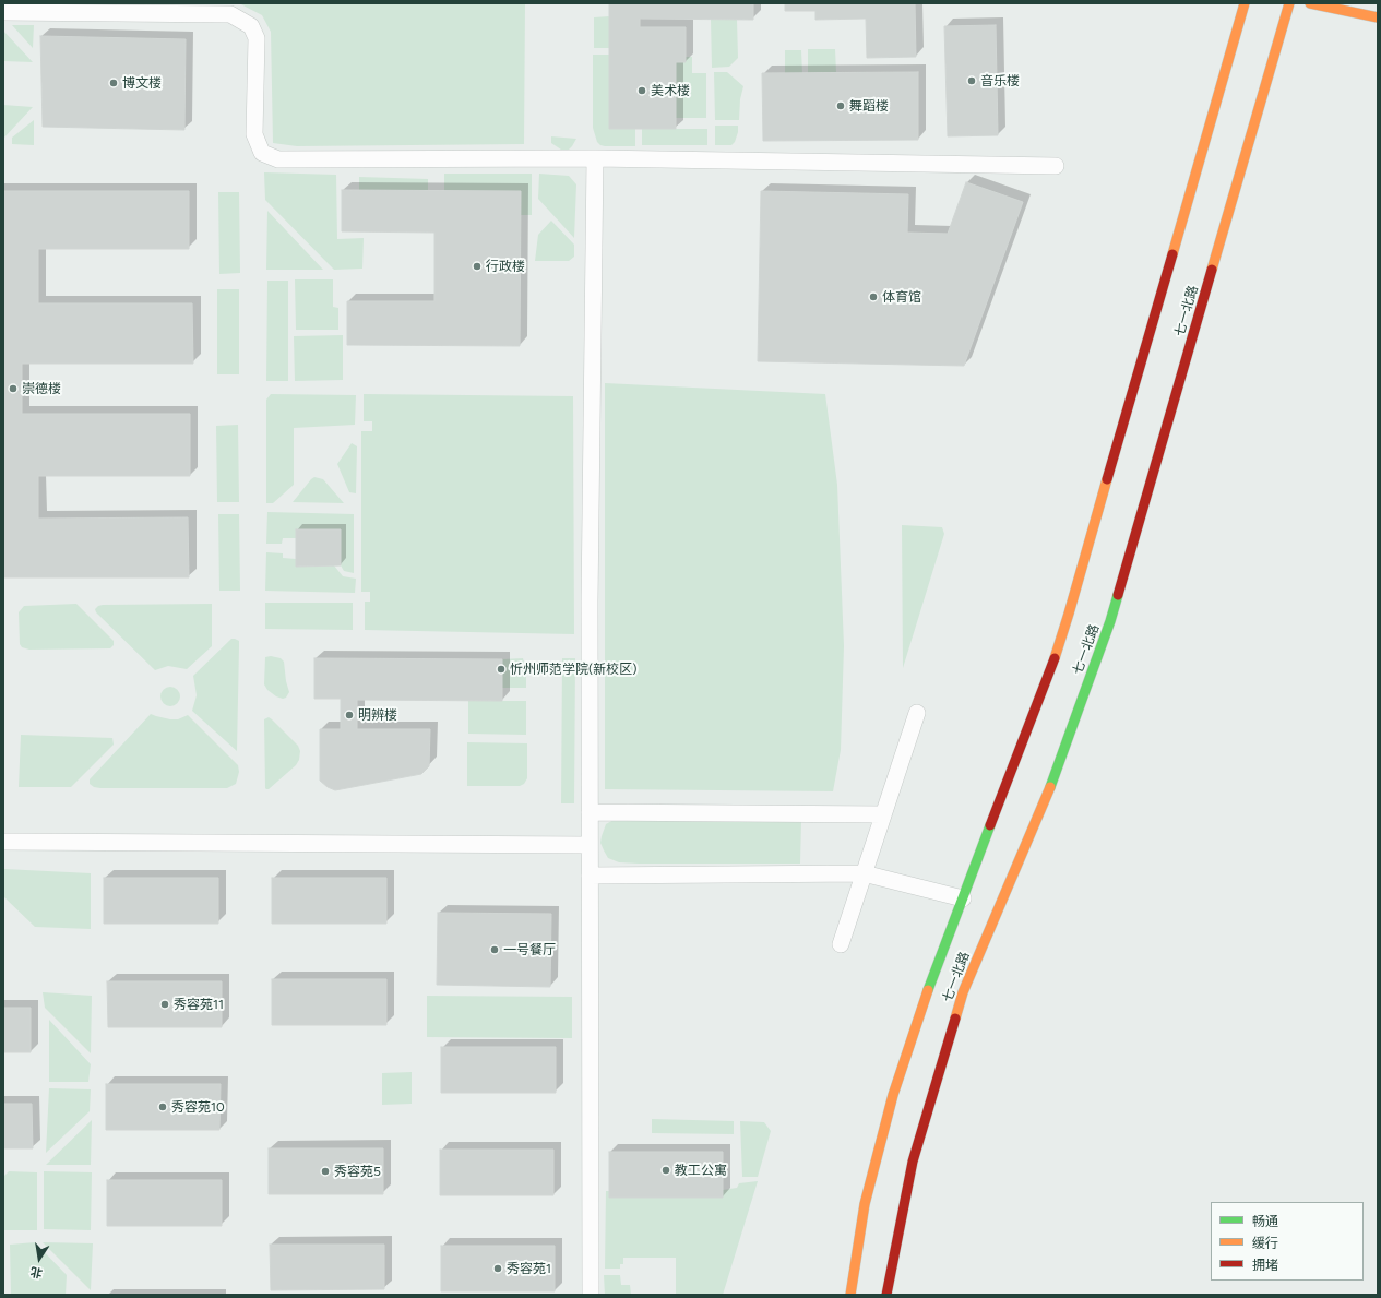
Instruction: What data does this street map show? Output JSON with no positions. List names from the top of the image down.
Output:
{
  "streets": {
    "main road": ["七一北路"]
  },
  "places": [
    "音乐楼",
    "博文楼",
    "美术楼",
    "舞蹈楼",
    "行政楼",
    "体育馆",
    "崇德楼",
    "忻州师范学院(新校区)",
    "明辨楼",
    "一号餐厅",
    "秀容苑11",
    "秀容苑10",
    "教工公寓",
    "秀容苑5",
    "秀容苑1"
  ],
  "legend": ["畅通", "缓行", "拥堵"],
  "north": "bottom"
}
